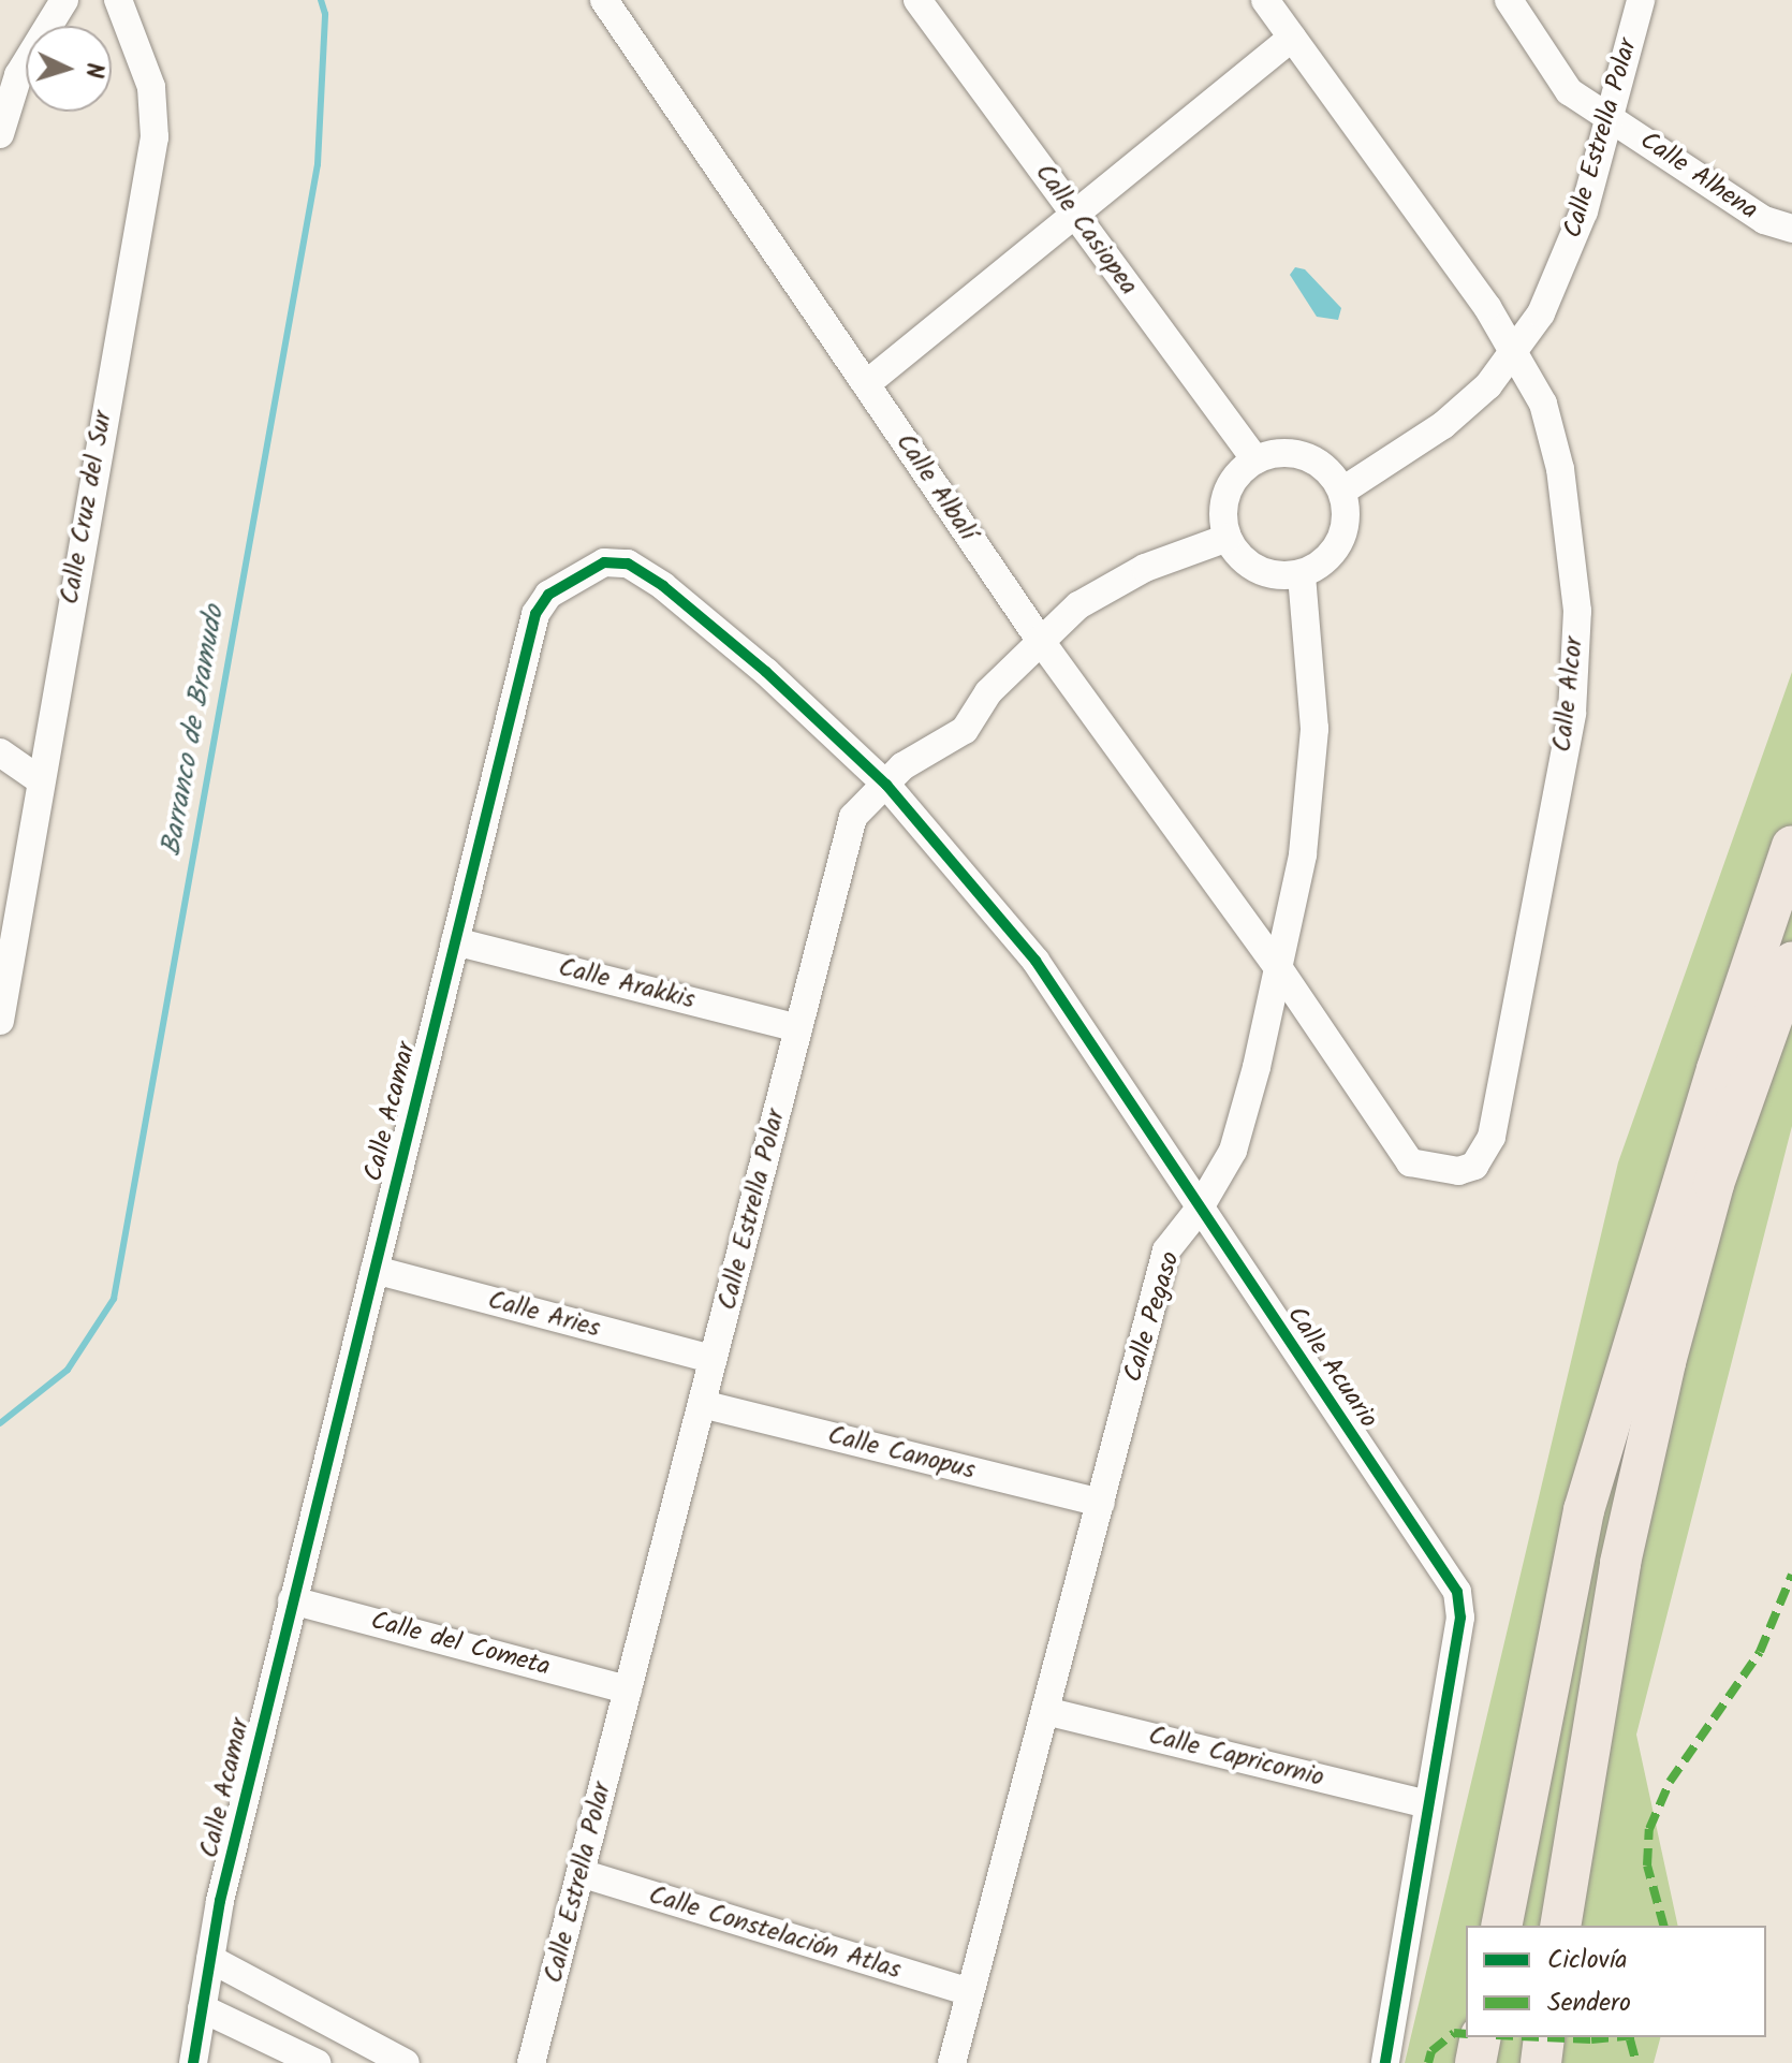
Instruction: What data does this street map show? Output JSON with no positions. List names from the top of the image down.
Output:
{
  "streets": {
    "street": [
      "Calle Estrella Polar",
      "Calle Alhena",
      "Calle Casiopea",
      "Calle Albalí",
      "Calle Cruz del Sur",
      "Calle Alcor",
      "Calle Arakkis",
      "Calle Acamar",
      "Calle Aries",
      "Calle Pegaso",
      "Calle Acuario",
      "Calle Canopus",
      "Calle del Cometa",
      "Calle Capricornio",
      "Calle Constelación Atlas"
    ]
  },
  "crossings": [
    ["Calle Estrella Polar", "Calle Alhena"],
    ["Calle Estrella Polar", "Calle Casiopea"],
    ["Calle Estrella Polar", "Calle Albalí"],
    ["Calle Estrella Polar", "Calle Alcor"],
    ["Calle Estrella Polar", "Calle Arakkis"],
    ["Calle Estrella Polar", "Calle Acamar"],
    ["Calle Estrella Polar", "Calle Aries"],
    ["Calle Estrella Polar", "Calle Pegaso"],
    ["Calle Estrella Polar", "Calle Acuario"],
    ["Calle Estrella Polar", "Calle Canopus"],
    ["Calle Estrella Polar", "Calle del Cometa"],
    ["Calle Estrella Polar", "Calle Constelación Atlas"],
    ["Calle Casiopea", "Calle Pegaso"],
    ["Calle Albalí", "Calle Alcor"],
    ["Calle Albalí", "Calle Pegaso"],
    ["Calle Alcor", "Calle Pegaso"],
    ["Calle Arakkis", "Calle Acamar"],
    ["Calle Acamar", "Calle Aries"],
    ["Calle Acamar", "Calle Acuario"],
    ["Calle Acamar", "Calle del Cometa"],
    ["Calle Pegaso", "Calle Acuario"],
    ["Calle Pegaso", "Calle Canopus"],
    ["Calle Pegaso", "Calle Capricornio"],
    ["Calle Pegaso", "Calle Constelación Atlas"],
    ["Calle Acuario", "Calle Capricornio"]
  ],
  "water": ["Barranco de Bramudo"],
  "legend": ["Ciclovía", "Sendero"],
  "north": "right"
}
